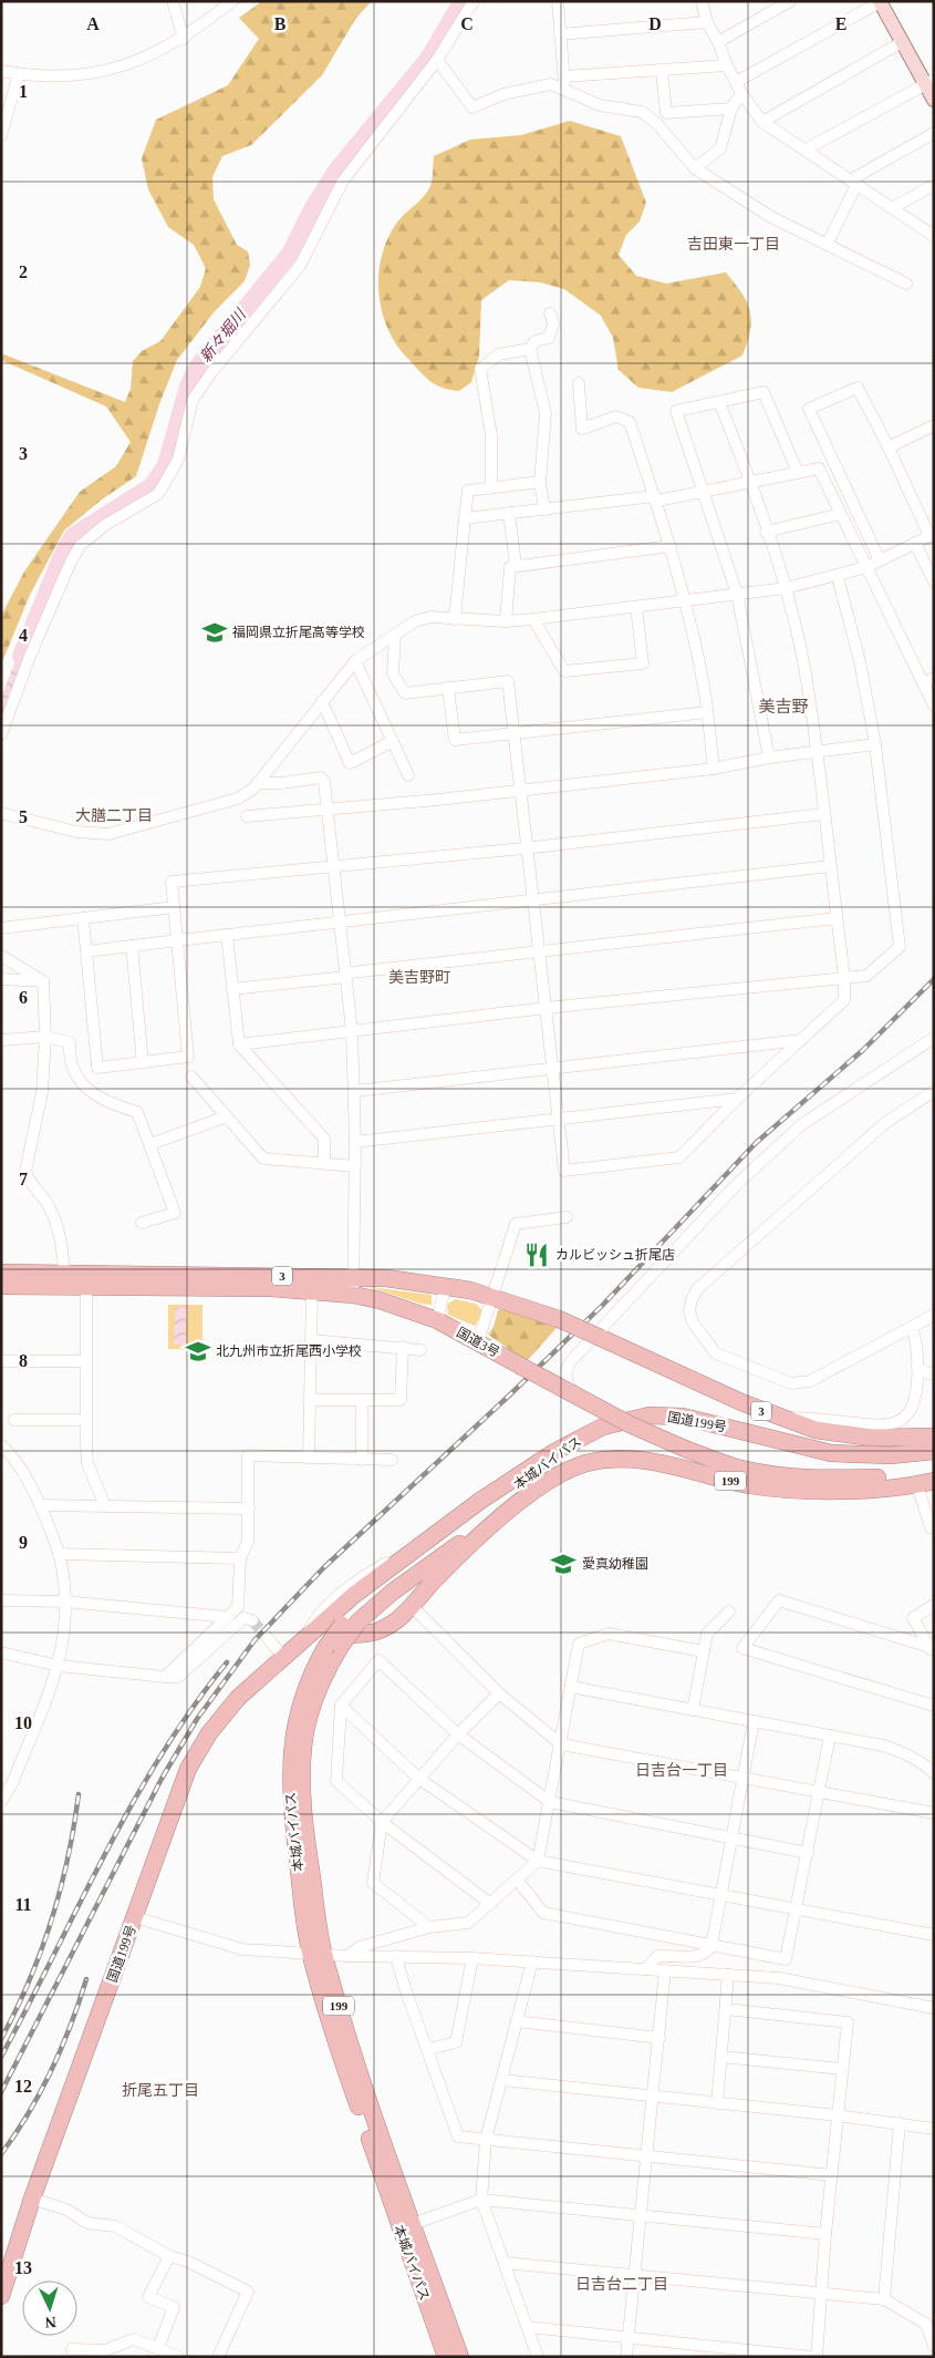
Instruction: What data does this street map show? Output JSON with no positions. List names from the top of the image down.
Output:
{
  "streets": {
    "highway": [
      "3",
      "国道3号",
      "国道199号",
      "本城バイパス",
      "199"
    ]
  },
  "crossings": [
    ["国道3号", "国道199号"],
    ["国道199号", "本城バイパス"]
  ],
  "districts": [
    "吉田東一丁目",
    "美吉野",
    "大膳二丁目",
    "美吉野町",
    "日吉台一丁目",
    "折尾五丁目",
    "日吉台二丁目"
  ],
  "water": ["新々堀川"],
  "places": {
    "school or university": ["福岡県立折尾高等学校", "北九州市立折尾西小学校", "愛真幼稚園"],
    "restaurant": ["カルビッシュ折尾店"]
  },
  "north": "bottom",
  "grid": {
    "columns": [
      "A",
      "B",
      "C",
      "D",
      "E"
    ],
    "rows": [
      "1",
      "2",
      "3",
      "4",
      "5",
      "6",
      "7",
      "8",
      "9",
      "10",
      "11",
      "12",
      "13"
    ]
  }
}
